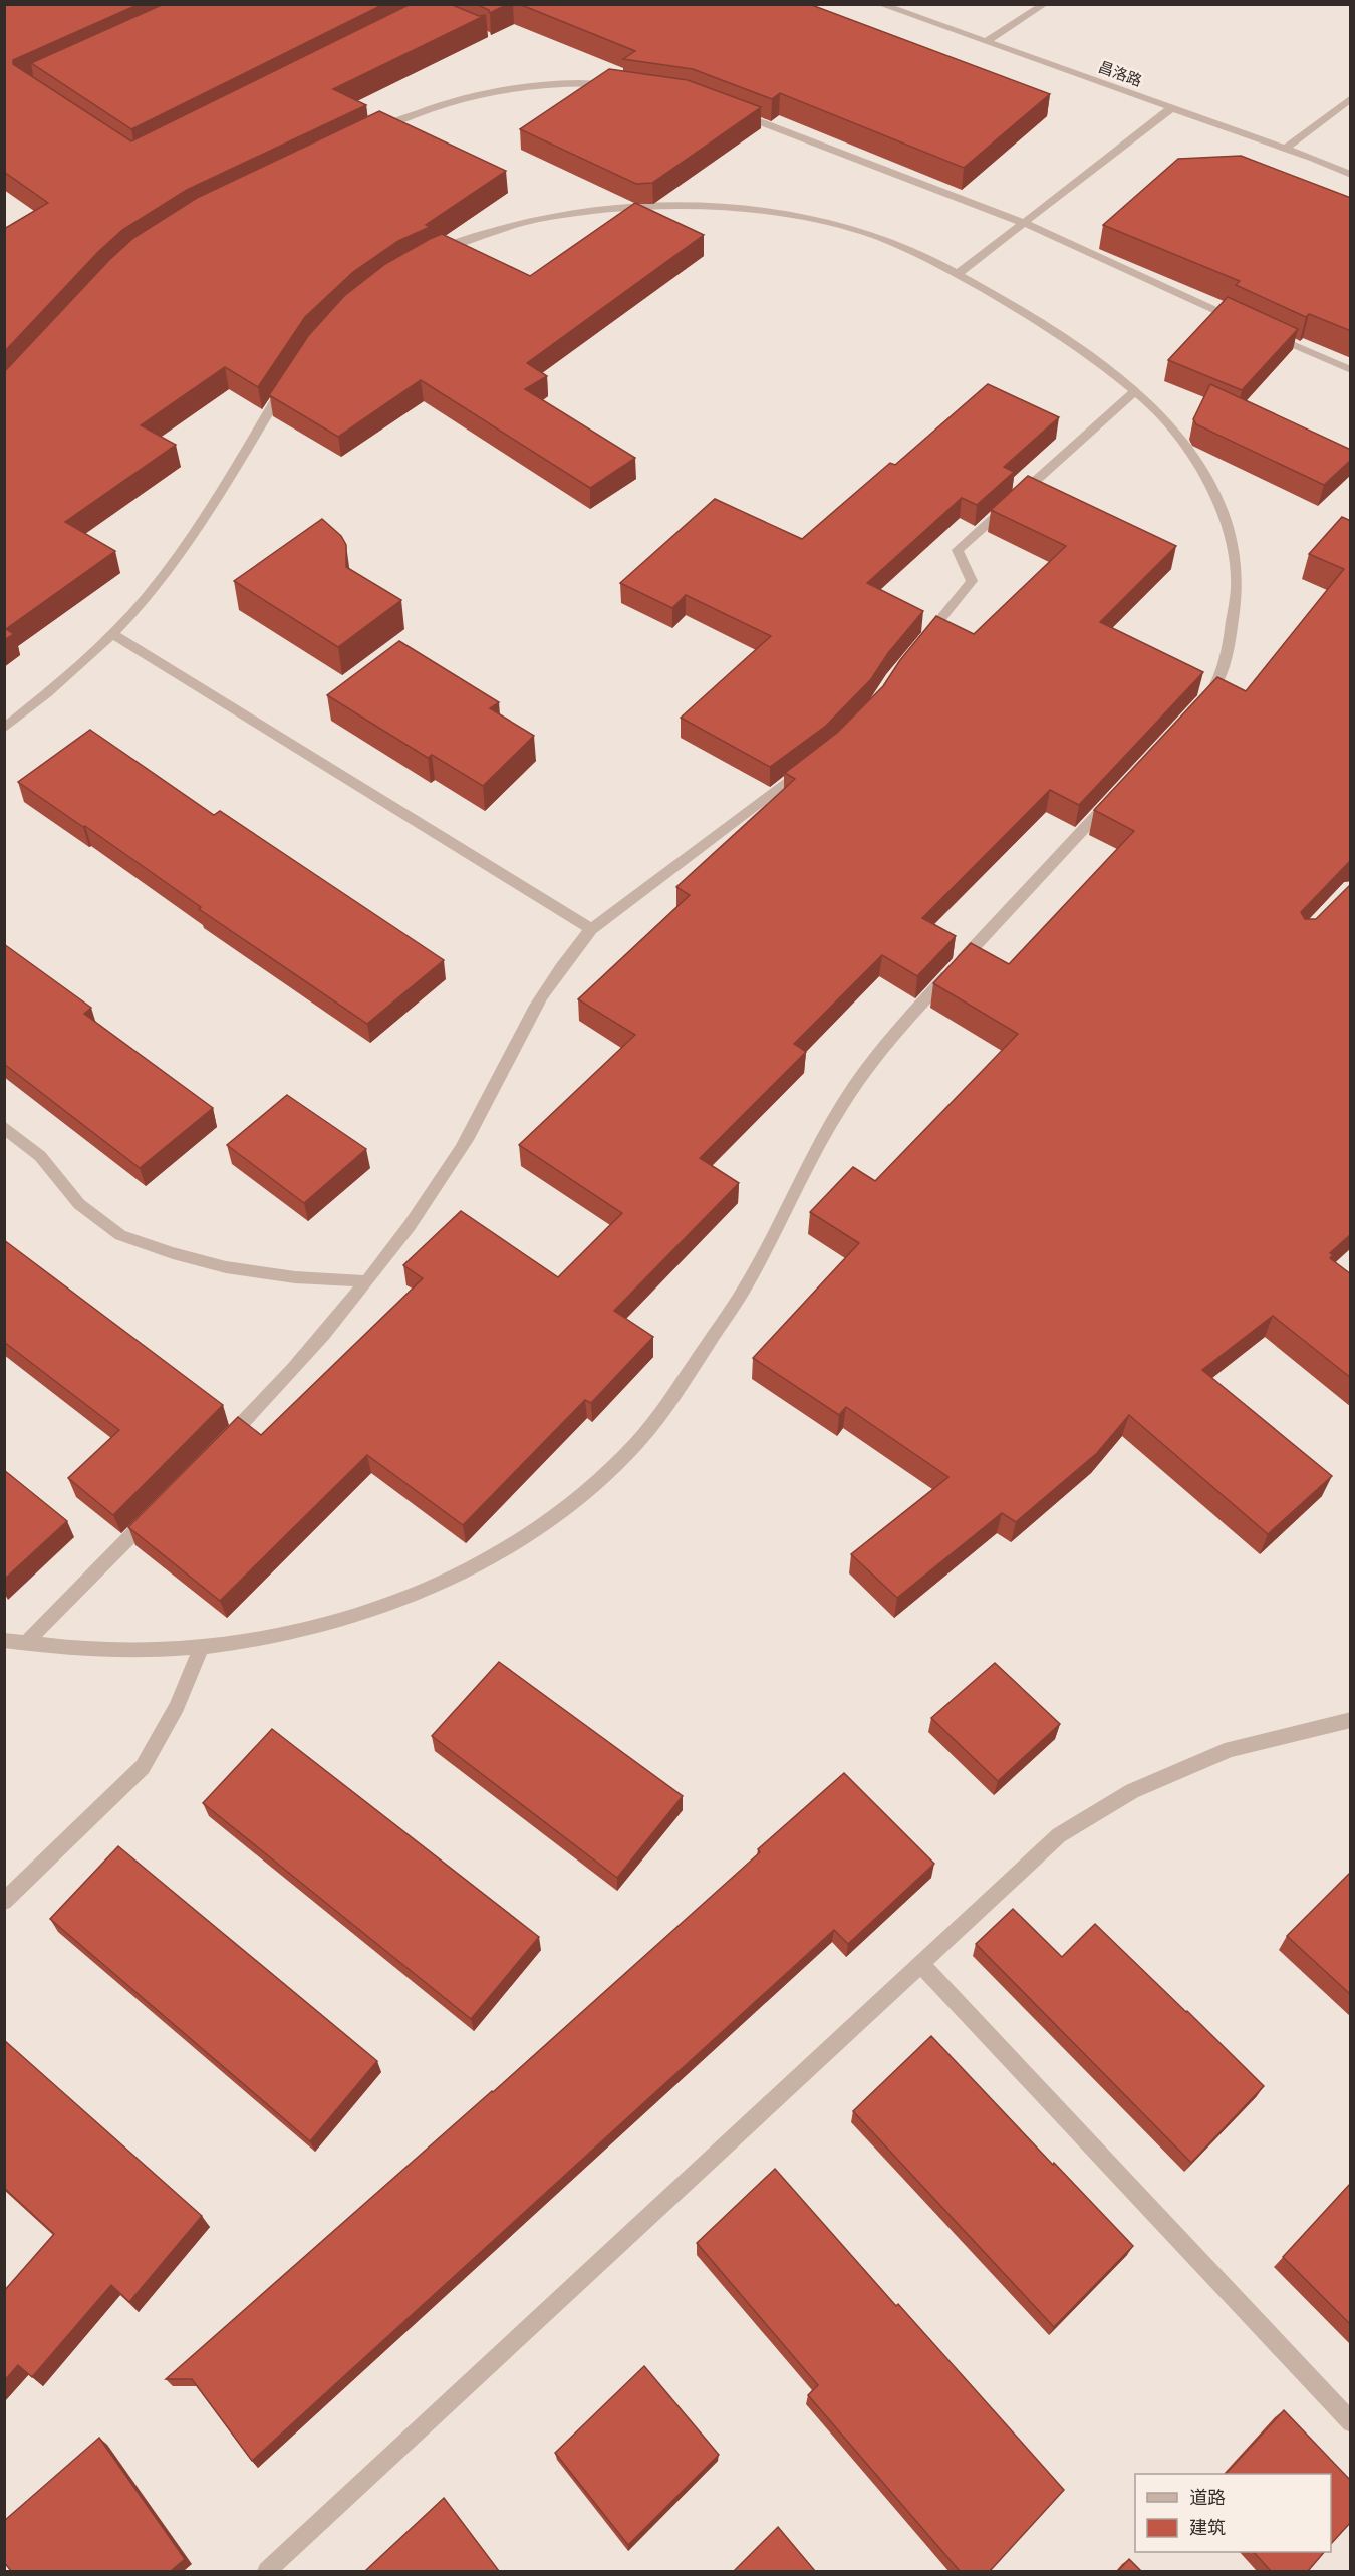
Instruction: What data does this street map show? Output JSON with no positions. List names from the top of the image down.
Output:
{
  "streets": {
    "street": ["昌洛路"]
  },
  "legend": ["道路", "建筑"]
}
